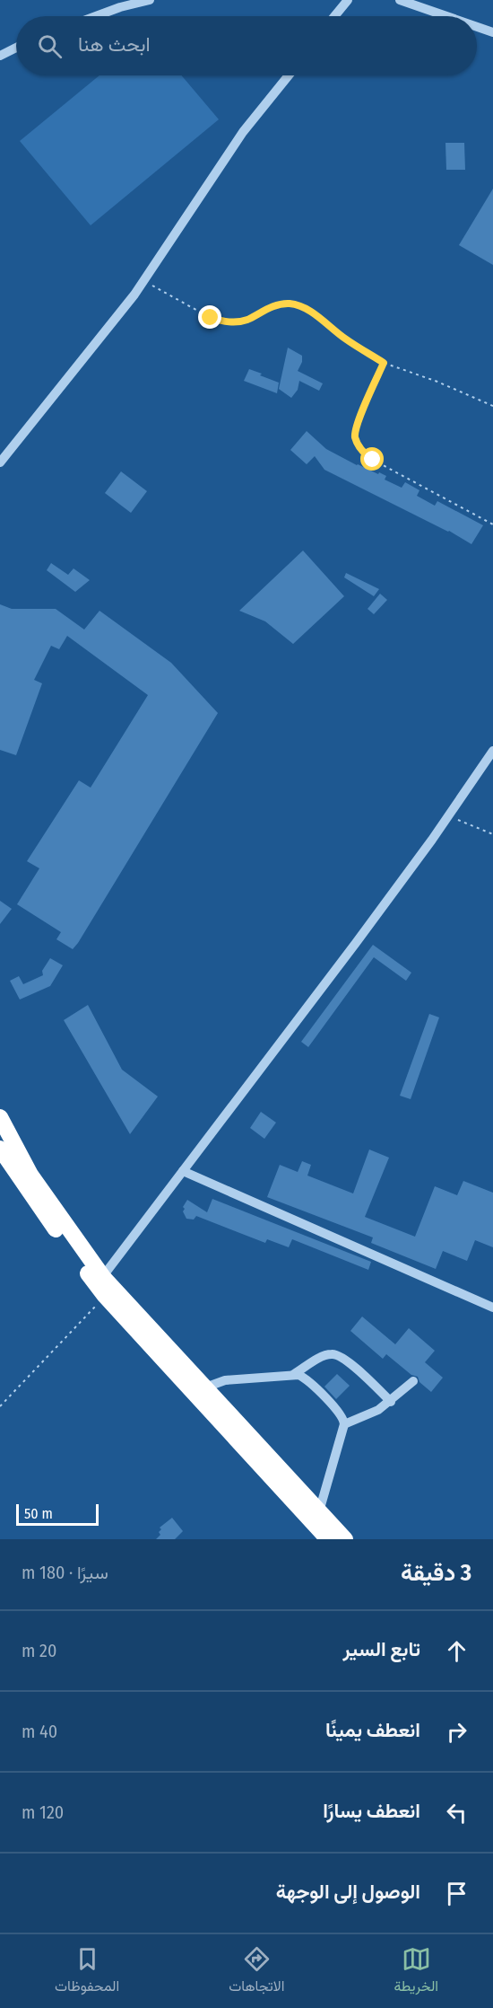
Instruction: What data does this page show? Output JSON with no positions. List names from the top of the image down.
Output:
{
  "scale_bar": "50 m",
  "page": {
    "search": "ابحث هنا",
    "scale": "50 m",
    "heading": ["3 دقيقة", "سيرًا · 180 m"],
    "list": [
      ["تابع السير", "20 m"],
      ["انعطف يمينًا", "40 m"],
      ["انعطف يسارًا", "120 m"],
      "الوصول إلى الوجهة"
    ],
    "nav": ["الخريطة", "الاتجاهات", "المحفوظات"]
  }
}
